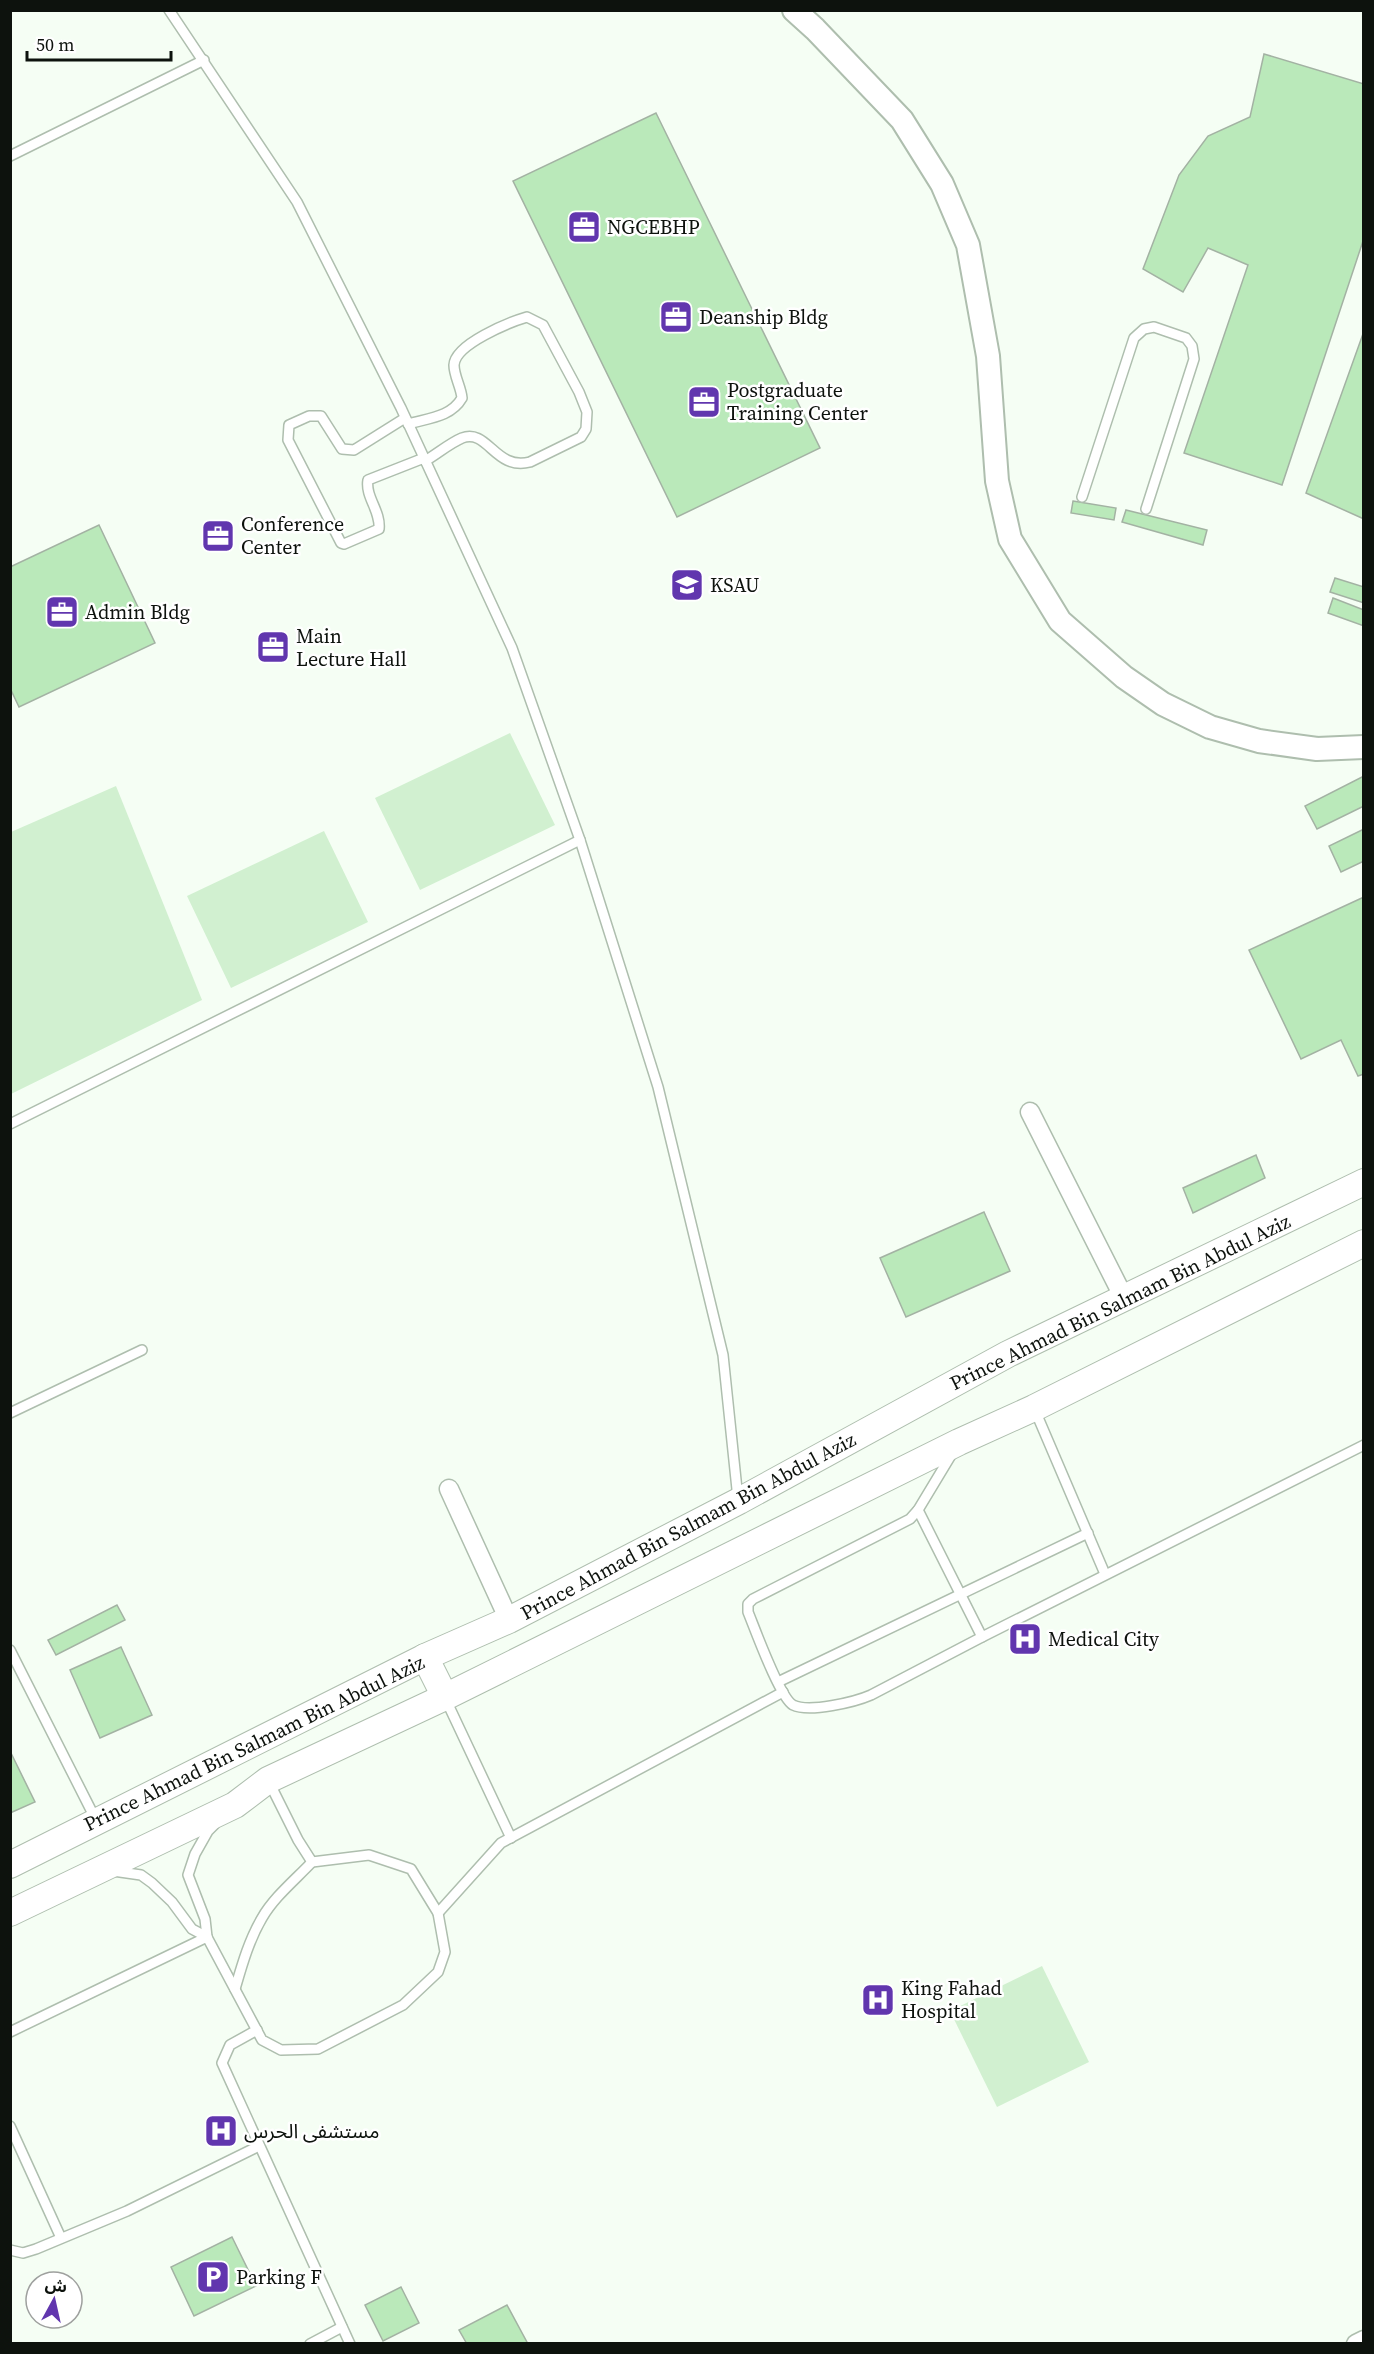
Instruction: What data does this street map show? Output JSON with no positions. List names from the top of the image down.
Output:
{
  "streets": {
    "main road": ["Prince Ahmad Bin Salmam Bin Abdul Aziz"]
  },
  "places": {
    "office": [
      "NGCEBHP",
      "Deanship Bldg",
      "Postgraduate Training Center",
      "Conference Center",
      "Admin Bldg",
      "Main Lecture Hall"
    ],
    "school or university": ["KSAU"],
    "hospital": ["Medical City", "King Fahad Hospital", "مستشفى الحرس"],
    "parking": ["Parking F"]
  },
  "scale_bar": "50 m",
  "north": "top"
}
